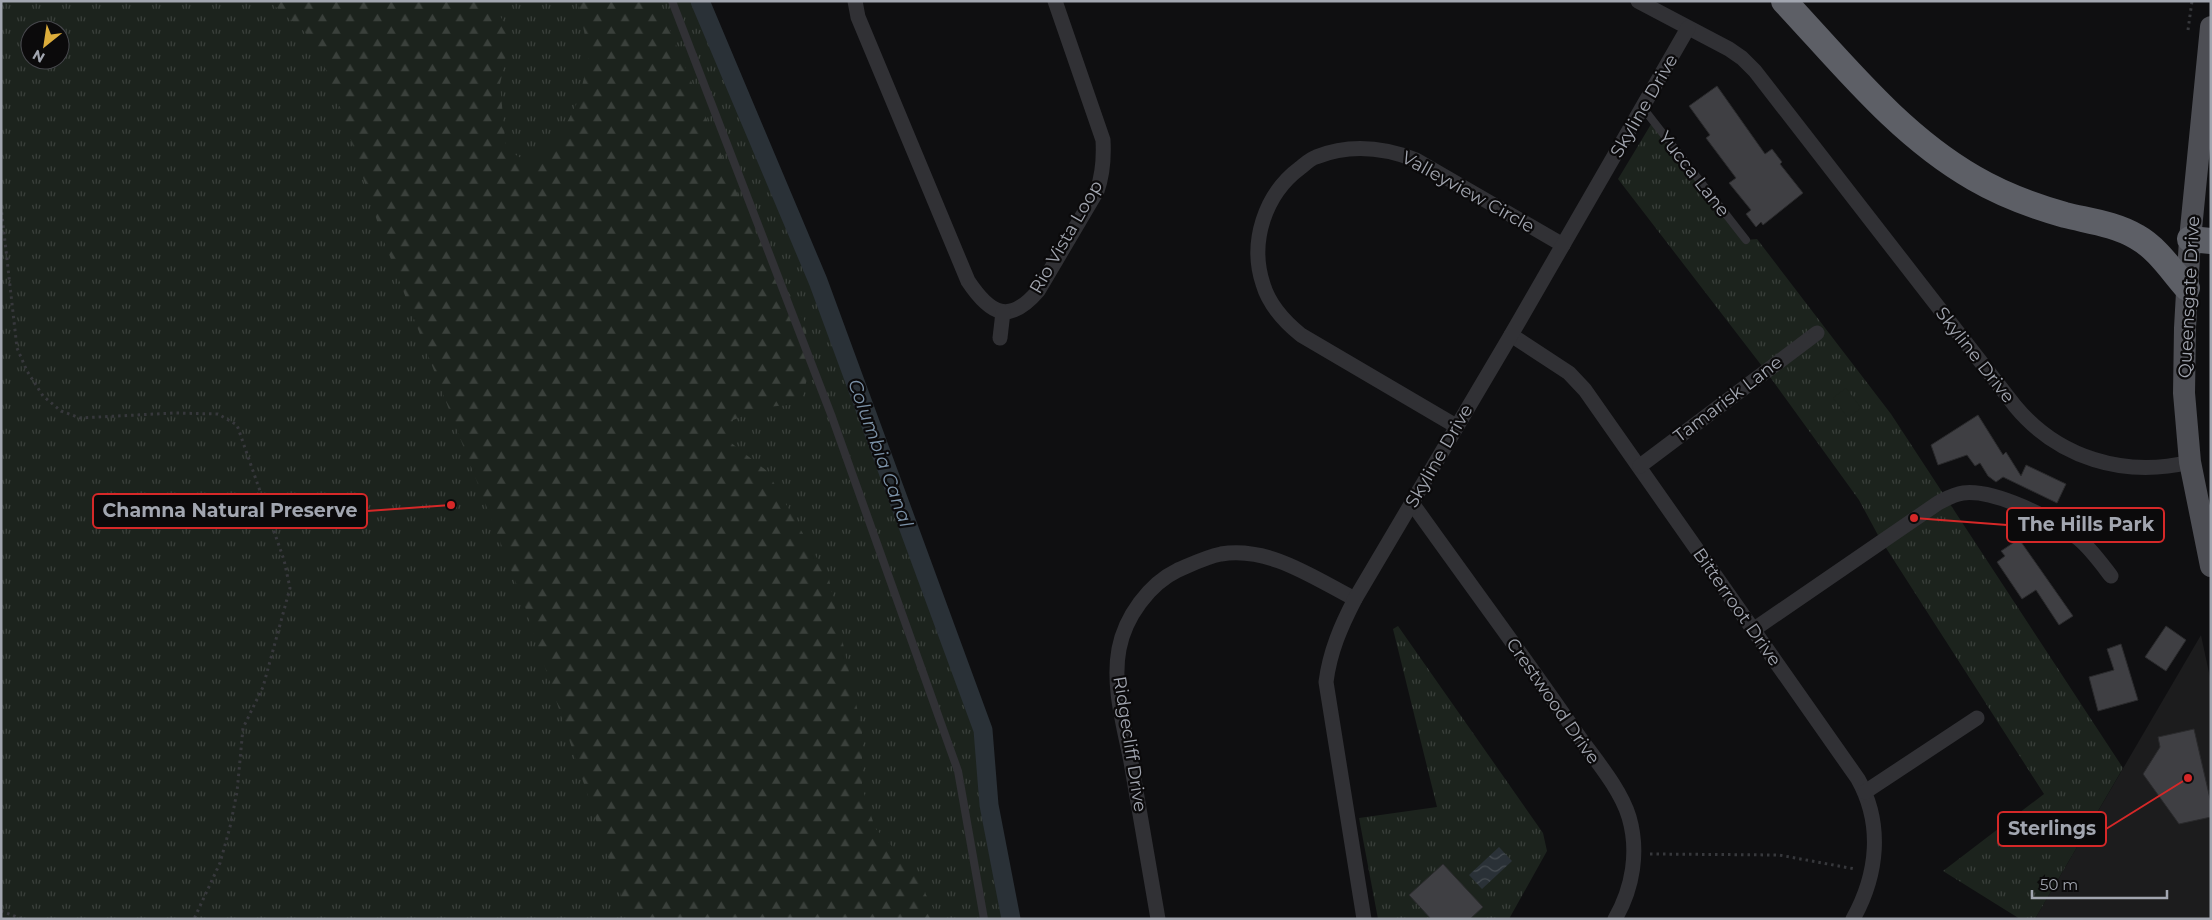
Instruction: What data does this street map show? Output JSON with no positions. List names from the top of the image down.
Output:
{
  "streets": {
    "main road": ["Queensgate Drive"],
    "street": [
      "Skyline Drive",
      "Valleyview Circle",
      "Rio Vista Loop",
      "Tamarisk Lane",
      "Bitterroot Drive",
      "Crestwood Drive",
      "Ridgecliff Drive"
    ],
    "lane": ["Yucca Lane"]
  },
  "crossings": [
    ["Skyline Drive", "Yucca Lane"],
    ["Skyline Drive", "Valleyview Circle"],
    ["Skyline Drive", "Queensgate Drive"],
    ["Skyline Drive", "Bitterroot Drive"],
    ["Skyline Drive", "Crestwood Drive"],
    ["Skyline Drive", "Ridgecliff Drive"],
    ["Tamarisk Lane", "Bitterroot Drive"]
  ],
  "water": ["Columbia Canal"],
  "places": ["Chamna Natural Preserve", "The Hills Park", "Sterlings"],
  "scale_bar": "50 m",
  "north": "bottom left"
}
